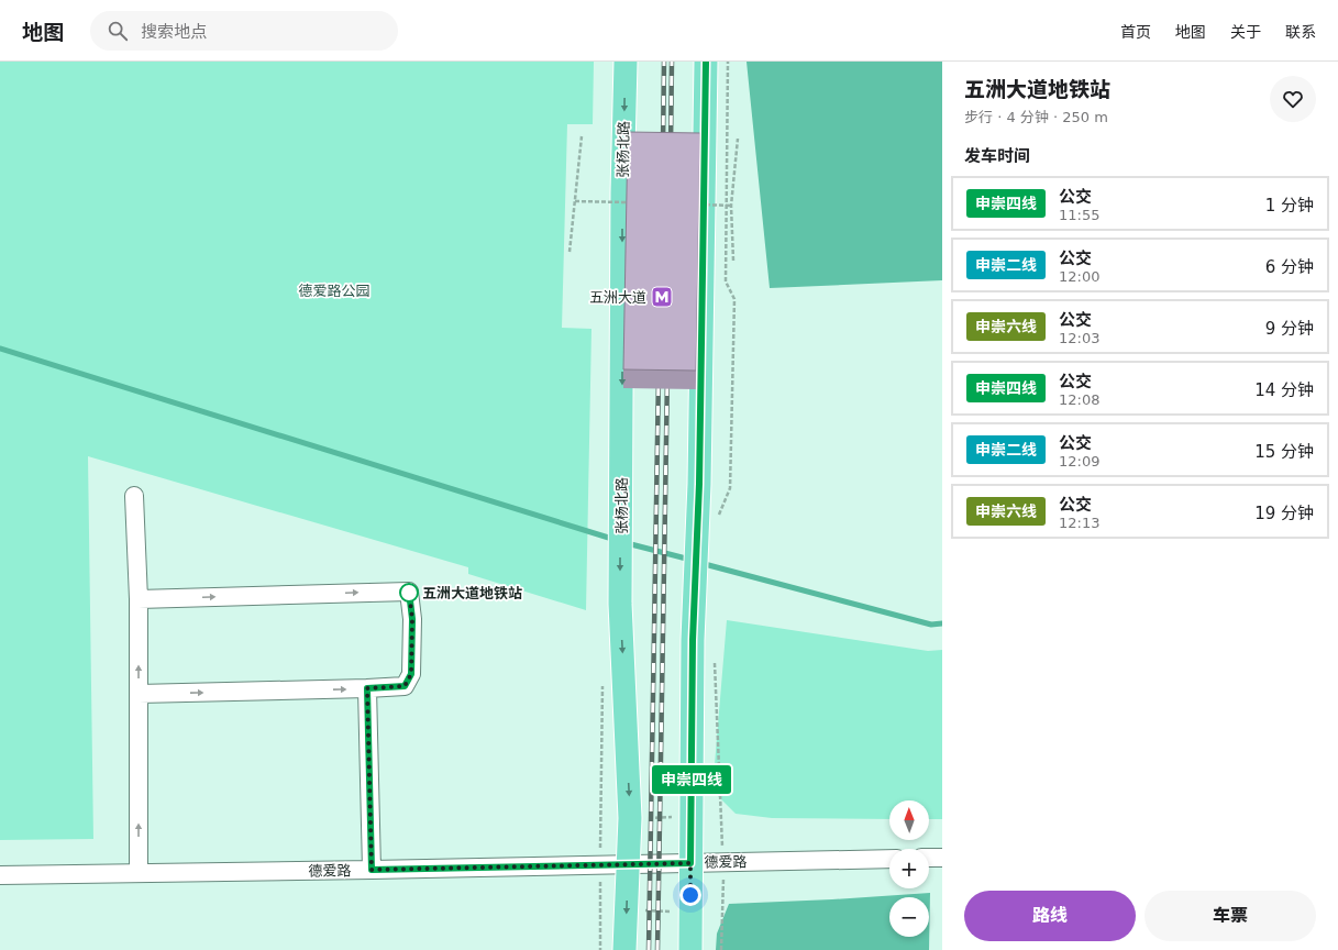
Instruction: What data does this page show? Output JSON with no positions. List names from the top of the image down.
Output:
{
  "streets": {
    "main road": ["张杨北路"],
    "street": ["德爱路"]
  },
  "crossings": [
    ["张杨北路", "德爱路"]
  ],
  "parks": ["德爱路公园"],
  "places": {
    "metro station": ["五洲大道"],
    "other": ["五洲大道地铁站"]
  },
  "lines": ["bus line 申崇四线"],
  "north": "top",
  "page": {
    "header": "地图",
    "search": "搜索地点",
    "nav": [
      "首页",
      "地图",
      "关于",
      "联系"
    ],
    "on_map": "申崇四线",
    "heading": [
      ["五洲大道地铁站", "步行 · 4 分钟 · 250 m"],
      "发车时间"
    ],
    "list": [
      {
        "mark": "申崇四线",
        "name": "公交",
        "note": "11:55",
        "value": "1 分钟"
      },
      {
        "mark": "申崇二线",
        "name": "公交",
        "note": "12:00",
        "value": "6 分钟"
      },
      {
        "mark": "申崇六线",
        "name": "公交",
        "note": "12:03",
        "value": "9 分钟"
      },
      {
        "mark": "申崇四线",
        "name": "公交",
        "note": "12:08",
        "value": "14 分钟"
      },
      {
        "mark": "申崇二线",
        "name": "公交",
        "note": "12:09",
        "value": "15 分钟"
      },
      {
        "mark": "申崇六线",
        "name": "公交",
        "note": "12:13",
        "value": "19 分钟"
      }
    ],
    "map_buttons": ["+", "−"],
    "buttons": ["路线", "车票"]
  }
}
